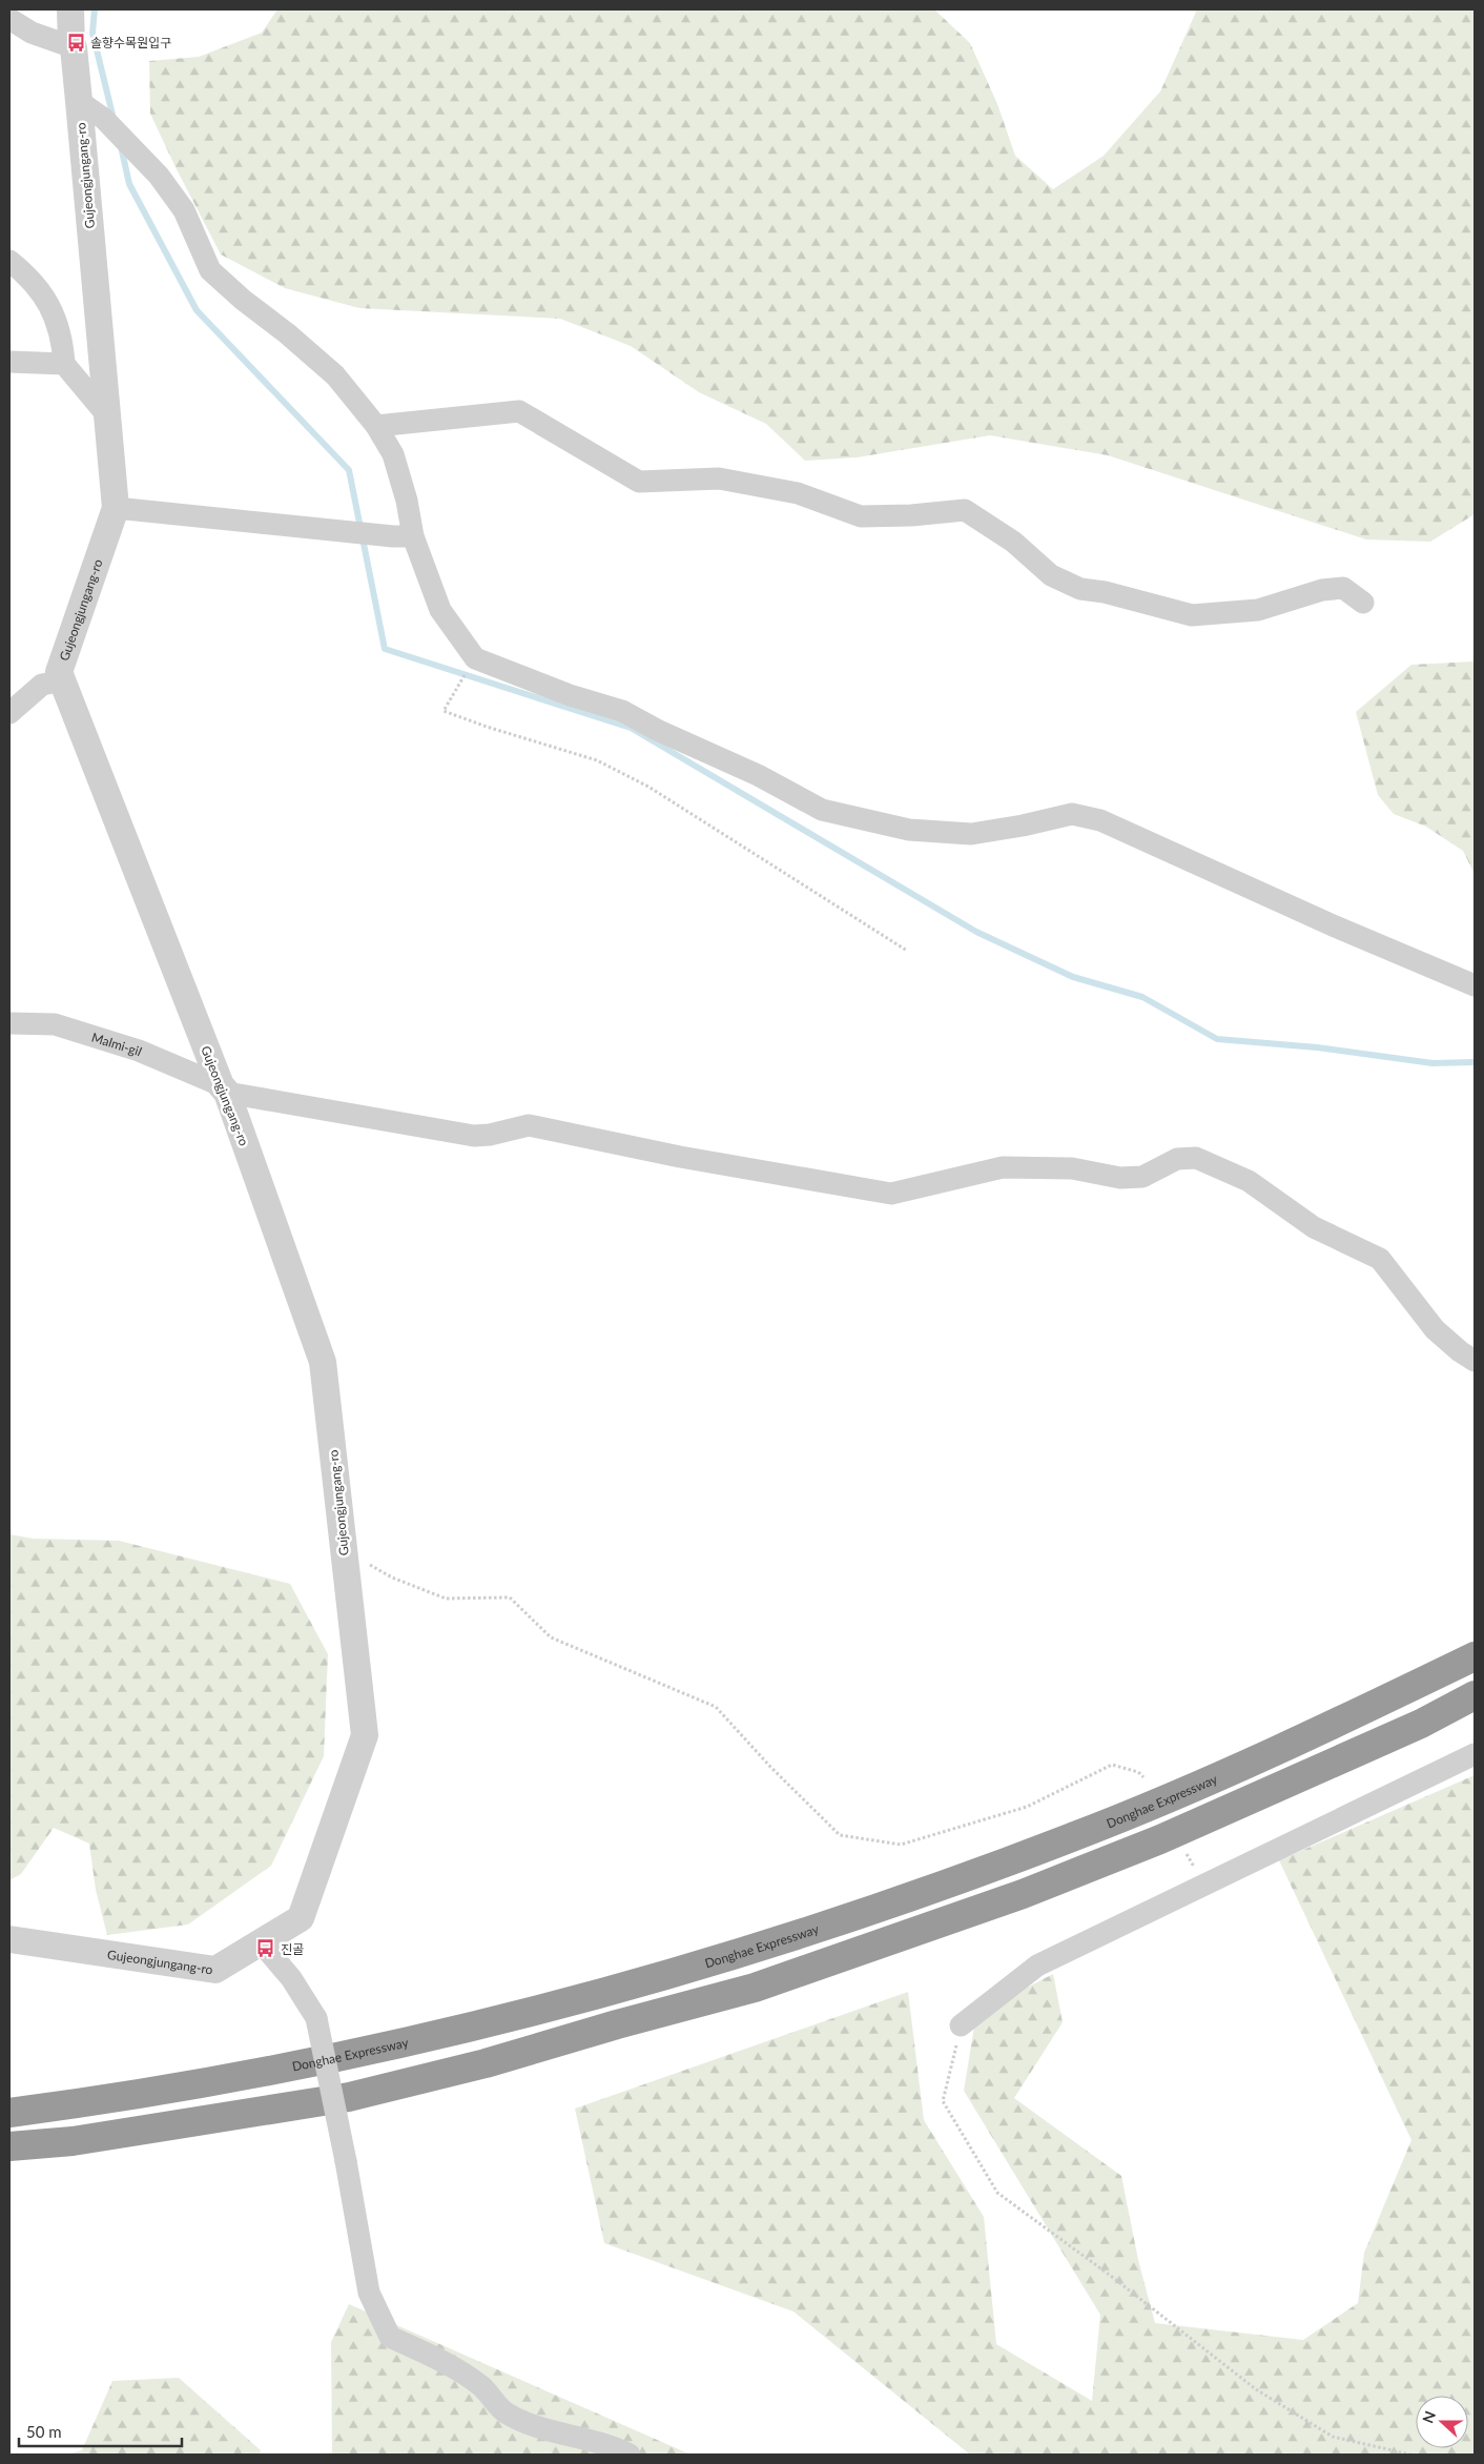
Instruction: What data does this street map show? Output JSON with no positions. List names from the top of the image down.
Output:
{
  "streets": {
    "highway": ["Donghae Expressway"],
    "street": ["Gujeongjungang-ro", "Malmi-gil"]
  },
  "crossings": [
    ["Gujeongjungang-ro", "Malmi-gil"]
  ],
  "places": {
    "bus stop": ["솔향수목원입구", "진골"]
  },
  "scale_bar": "50 m",
  "north": "left"
}
